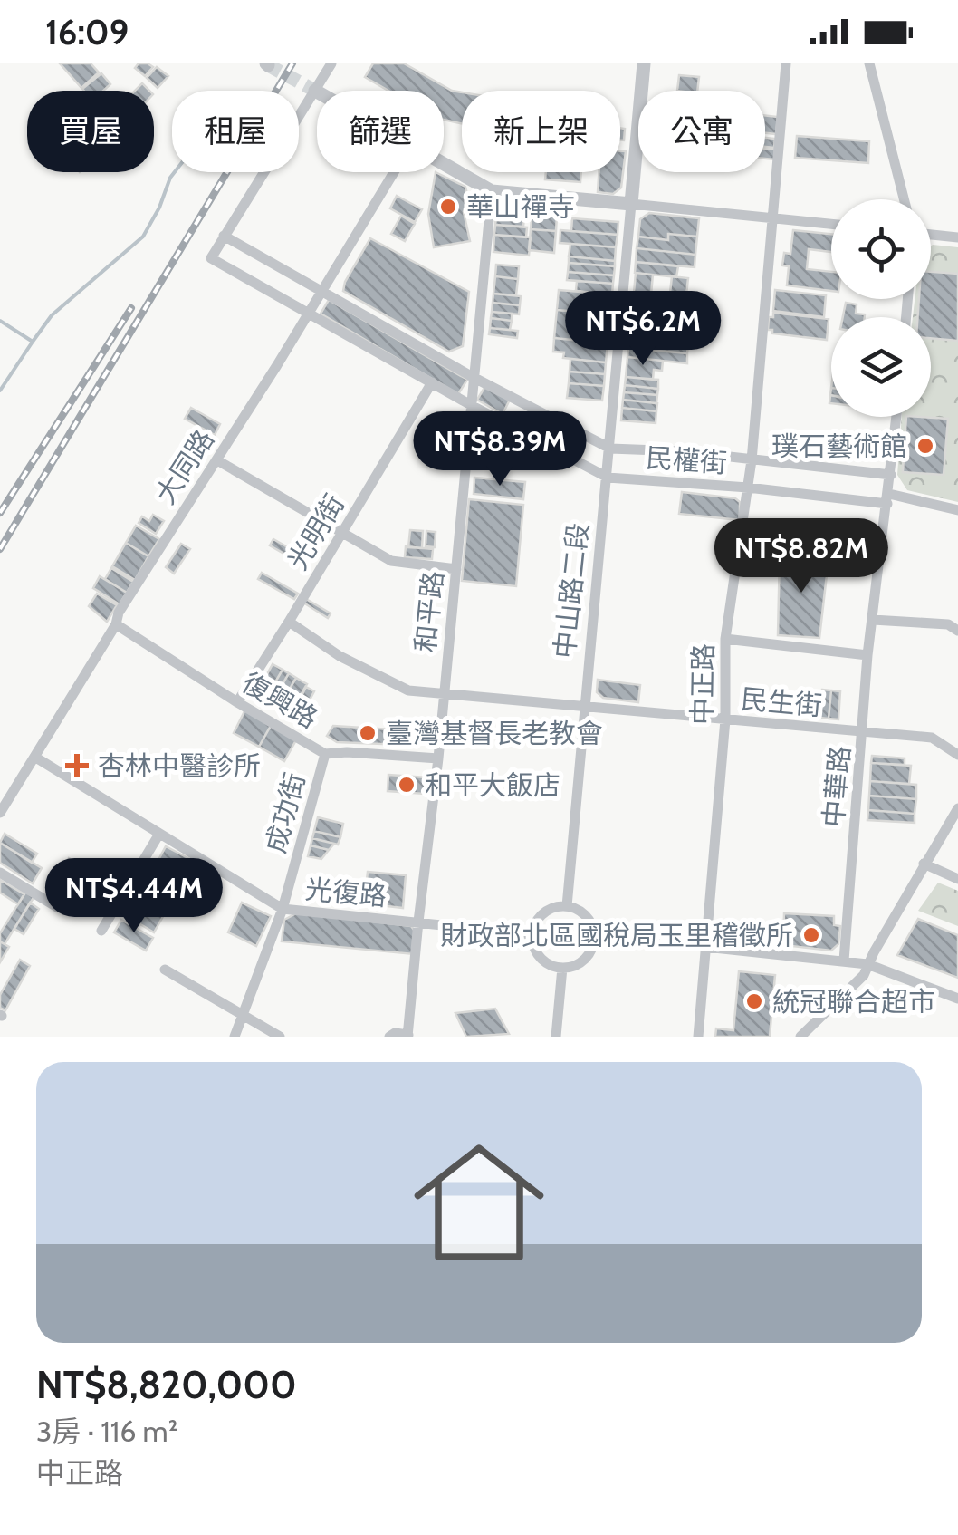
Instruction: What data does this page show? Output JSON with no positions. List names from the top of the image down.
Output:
{
  "streets": {
    "street": [
      "民權街",
      "大同路",
      "光明街",
      "中山路二段",
      "和平路",
      "中正路",
      "復興路",
      "民生街",
      "中華路",
      "成功街",
      "光復路"
    ]
  },
  "crossings": [
    ["民權街", "大同路"],
    ["民權街", "光明街"],
    ["民權街", "中山路二段"],
    ["民權街", "和平路"],
    ["民權街", "中正路"],
    ["民權街", "中華路"],
    ["大同路", "復興路"],
    ["大同路", "光復路"],
    ["光明街", "復興路"],
    ["光明街", "民生街"],
    ["中山路二段", "民生街"],
    ["中山路二段", "光復路"],
    ["和平路", "復興路"],
    ["和平路", "民生街"],
    ["和平路", "光復路"],
    ["中正路", "民生街"],
    ["復興路", "成功街"],
    ["民生街", "中華路"],
    ["成功街", "光復路"]
  ],
  "places": {
    "other": [
      "華山禪寺",
      "璞石藝術館",
      "臺灣基督長老教會",
      "和平大飯店",
      "財政部北區國稅局玉里稽徵所",
      "統冠聯合超市"
    ],
    "health": ["杏林中醫診所"]
  },
  "page": {
    "status": "16:09",
    "chip": [
      "買屋",
      "租屋",
      "篩選",
      "新上架",
      "公寓"
    ],
    "price": [
      "NT$6.2M",
      "NT$8.39M",
      "NT$8.82M",
      "NT$4.44M"
    ],
    "list": [
      {
        "name": "NT$8,820,000",
        "note": "3房 · 116 m² · 中正路"
      }
    ]
  }
}
